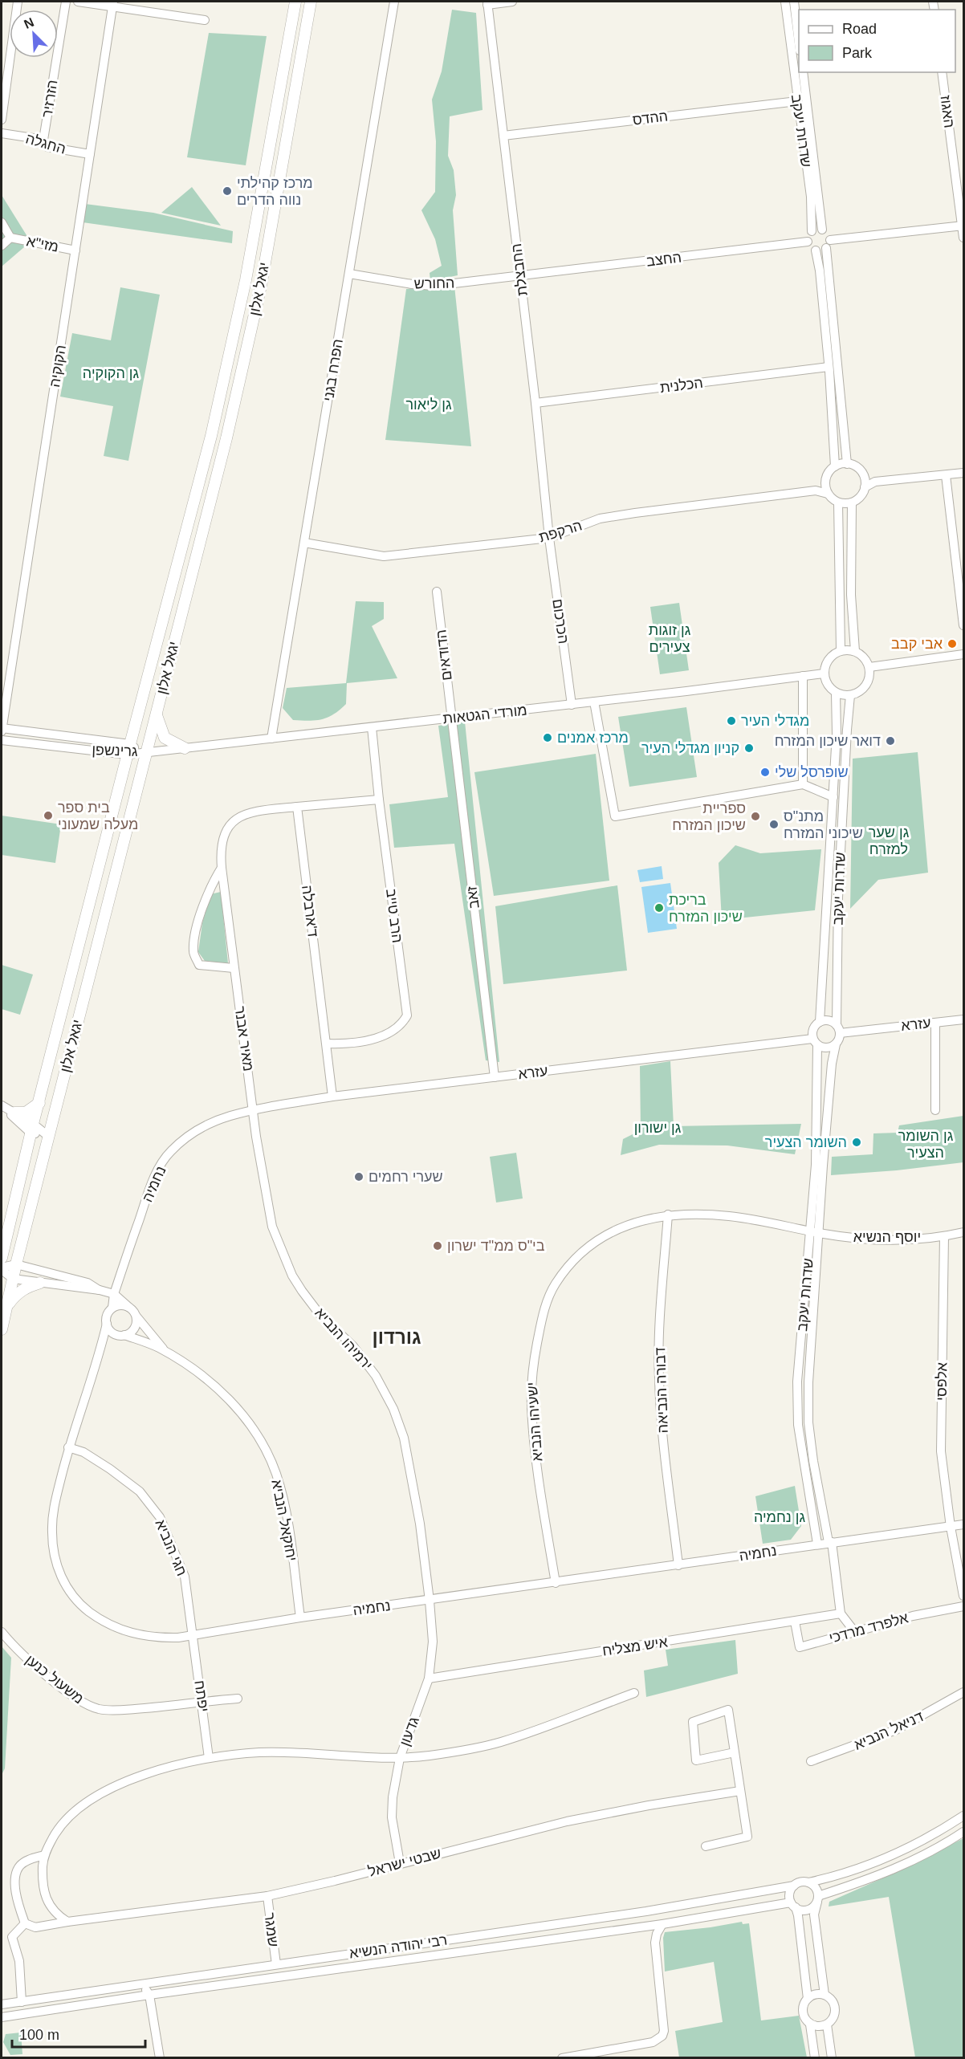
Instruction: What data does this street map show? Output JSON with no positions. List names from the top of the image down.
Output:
{
  "streets": {
    "main road": ["יגאל אלון"],
    "street": [
      "הזרזיר",
      "האגוז",
      "ההדס",
      "שדרות יעקב",
      "החגלה",
      "מזי\"א",
      "החצב",
      "החבצלת",
      "החורש",
      "הקוקיה",
      "הפרח בגני",
      "הכלנית",
      "הרקפת",
      "הכרכום",
      "הדודאים",
      "מורדי הגטאות",
      "גרינשפן",
      "זאב",
      "ד'ארבלה",
      "הרב טייב",
      "עזרא",
      "מאיר אבנר",
      "נחמיה",
      "יוסף הנשיא",
      "ירמיהו הנביא",
      "אלפסי",
      "דבורה הנביאה",
      "ישעיהו הנביא",
      "יחזקאל הנביא",
      "חגי הנביא",
      "אלפרד מרדכי",
      "איש מצליח",
      "משעול כנען",
      "יפתח",
      "דניאל הנביא",
      "גדעון",
      "שבטי ישראל",
      "שמגר",
      "רבי יהודה הנשיא"
    ]
  },
  "crossings": [
    ["הזרזיר", "החגלה"],
    ["ההדס", "שדרות יעקב"],
    ["ההדס", "החבצלת"],
    ["שדרות יעקב", "החצב"],
    ["שדרות יעקב", "מורדי הגטאות"],
    ["שדרות יעקב", "עזרא"],
    ["שדרות יעקב", "נחמיה"],
    ["שדרות יעקב", "יוסף הנשיא"],
    ["שדרות יעקב", "ישעיהו הנביא"],
    ["שדרות יעקב", "איש מצליח"],
    ["החגלה", "הקוקיה"],
    ["מזי\"א", "הקוקיה"],
    ["החצב", "החבצלת"],
    ["החצב", "החורש"],
    ["החבצלת", "החורש"],
    ["החבצלת", "הכלנית"],
    ["החבצלת", "הרקפת"],
    ["החבצלת", "הכרכום"],
    ["החורש", "הפרח בגני"],
    ["יגאל אלון", "מורדי הגטאות"],
    ["יגאל אלון", "גרינשפן"],
    ["הקוקיה", "גרינשפן"],
    ["הפרח בגני", "הרקפת"],
    ["הפרח בגני", "מורדי הגטאות"],
    ["הרקפת", "הכרכום"],
    ["הכרכום", "מורדי הגטאות"],
    ["הדודאים", "מורדי הגטאות"],
    ["הדודאים", "זאב"],
    ["מורדי הגטאות", "גרינשפן"],
    ["מורדי הגטאות", "זאב"],
    ["מורדי הגטאות", "הרב טייב"],
    ["זאב", "עזרא"],
    ["ד'ארבלה", "הרב טייב"],
    ["ד'ארבלה", "עזרא"],
    ["ד'ארבלה", "מאיר אבנר"],
    ["עזרא", "מאיר אבנר"],
    ["עזרא", "נחמיה"],
    ["עזרא", "ירמיהו הנביא"],
    ["מאיר אבנר", "נחמיה"],
    ["מאיר אבנר", "ירמיהו הנביא"],
    ["נחמיה", "ירמיהו הנביא"],
    ["נחמיה", "אלפסי"],
    ["נחמיה", "דבורה הנביאה"],
    ["נחמיה", "ישעיהו הנביא"],
    ["נחמיה", "יחזקאל הנביא"],
    ["נחמיה", "חגי הנביא"],
    ["נחמיה", "יפתח"],
    ["נחמיה", "גדעון"],
    ["יוסף הנשיא", "אלפסי"],
    ["יוסף הנשיא", "ישעיהו הנביא"],
    ["ירמיהו הנביא", "גדעון"],
    ["דבורה הנביאה", "ישעיהו הנביא"],
    ["חגי הנביא", "יפתח"],
    ["אלפרד מרדכי", "איש מצליח"],
    ["איש מצליח", "גדעון"],
    ["משעול כנען", "יפתח"],
    ["גדעון", "שבטי ישראל"],
    ["שבטי ישראל", "שמגר"],
    ["שמגר", "רבי יהודה הנשיא"]
  ],
  "districts": ["גורדון"],
  "parks": [
    "גן הקוקיה",
    "גן ליאור",
    "גן זוגות צעירים",
    "גן שער למזרח",
    "גן ישורון",
    "גן השומר הצעיר",
    "גן נחמיה"
  ],
  "places": [
    "מרכז קהילתי נווה הדרים",
    "אבי קבב",
    "מגדלי העיר",
    "מרכז אמנים",
    "דואר שיכון המזרח",
    "קניון מגדלי העיר",
    "שופרסל שלי",
    "בית ספר מעלה שמעוני",
    "ספריית שיכון המזרח",
    "מתנ\"ס שיכוני המזרח",
    "בריכת שיכון המזרח",
    "השומר הצעיר",
    "שערי רחמים",
    "בי\"ס ממ\"ד ישרון"
  ],
  "legend": ["Road", "Park"],
  "scale_bar": "100 m",
  "north": "top left"
}
